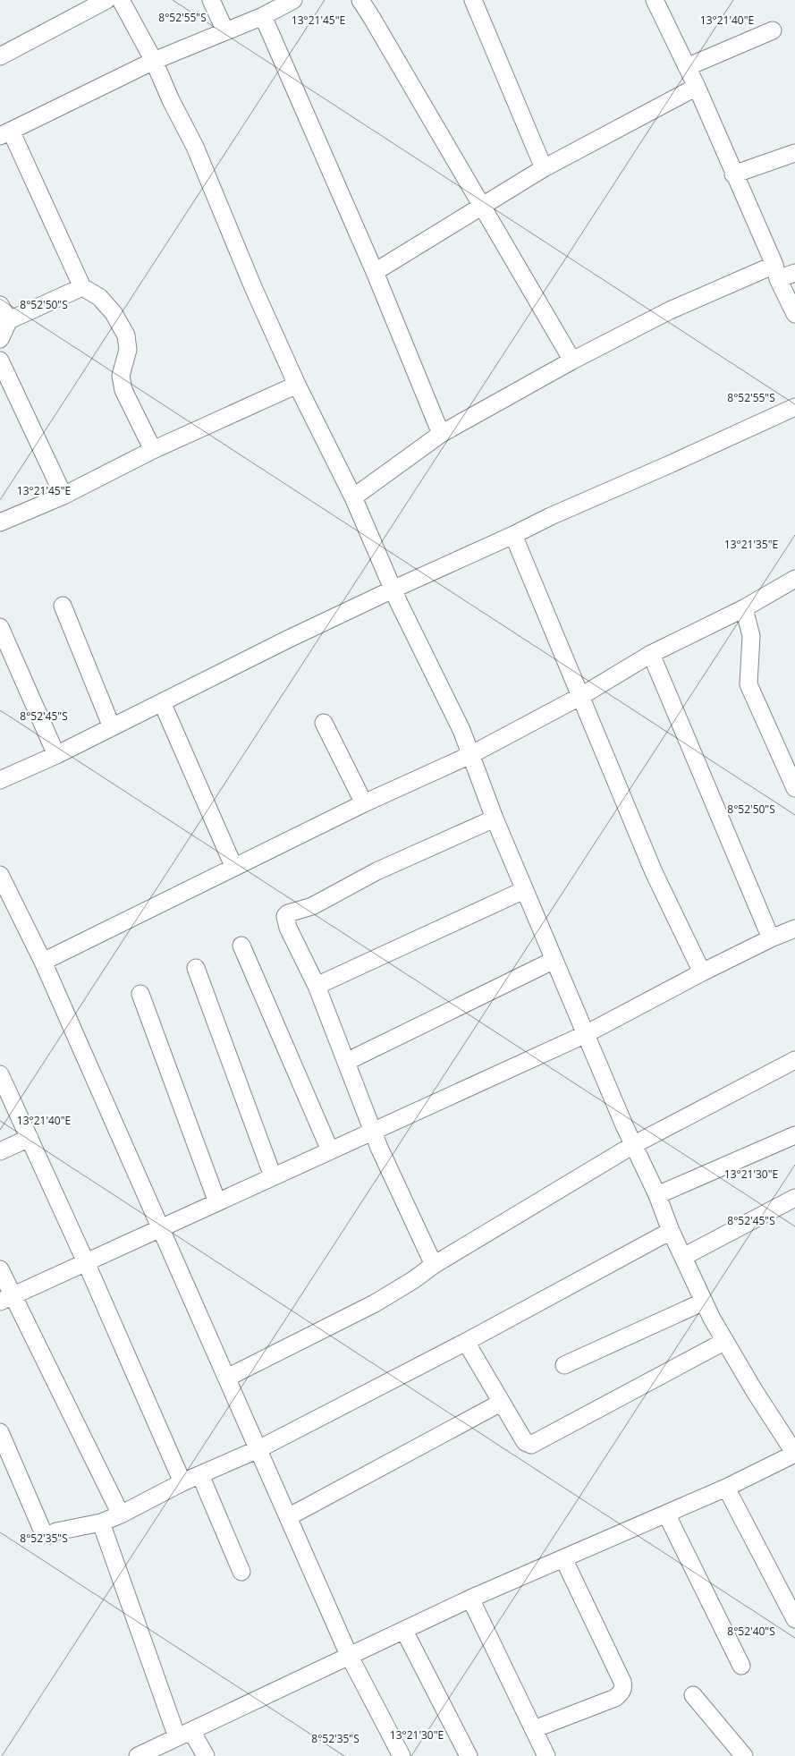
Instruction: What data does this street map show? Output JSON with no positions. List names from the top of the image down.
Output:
{
  "coordinates": [
    "8°52'55\"S",
    "13°21'45\"E",
    "13°21'40\"E",
    "8°52'50\"S",
    "13°21'35\"E",
    "8°52'45\"S",
    "13°21'30\"E",
    "8°52'35\"S",
    "8°52'40\"S"
  ]
}
